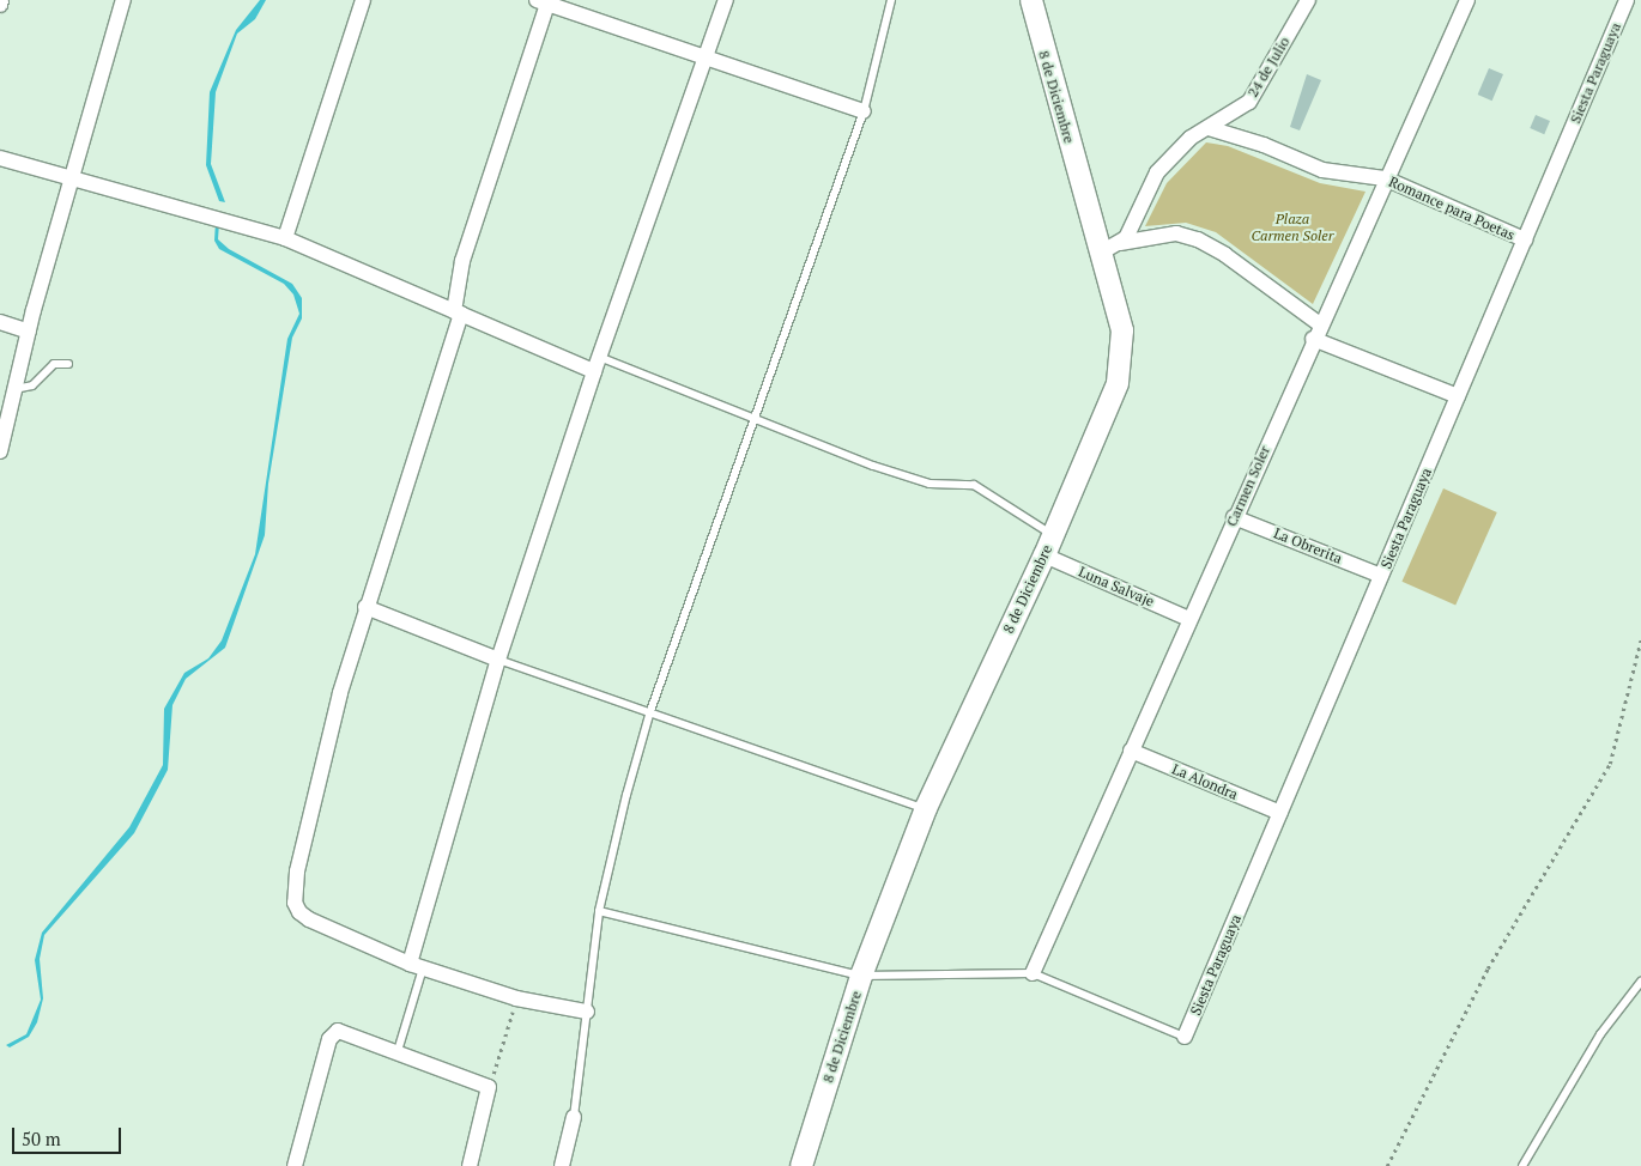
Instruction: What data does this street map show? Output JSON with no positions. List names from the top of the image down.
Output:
{
  "streets": {
    "street": [
      "24 de Julio",
      "Siesta Paraguaya",
      "8 de Diciembre",
      "Romance para Poetas",
      "Carmen Soler",
      "La Obrerita",
      "Luna Salvaje",
      "La Alondra"
    ]
  },
  "crossings": [
    ["24 de Julio", "8 de Diciembre"],
    ["24 de Julio", "Romance para Poetas"],
    ["Siesta Paraguaya", "Romance para Poetas"],
    ["Siesta Paraguaya", "La Obrerita"],
    ["Siesta Paraguaya", "La Alondra"],
    ["8 de Diciembre", "Luna Salvaje"],
    ["Romance para Poetas", "Carmen Soler"],
    ["Carmen Soler", "La Obrerita"],
    ["Carmen Soler", "Luna Salvaje"],
    ["Carmen Soler", "La Alondra"]
  ],
  "parks": ["Plaza Carmen Soler"],
  "scale_bar": "50 m"
}
